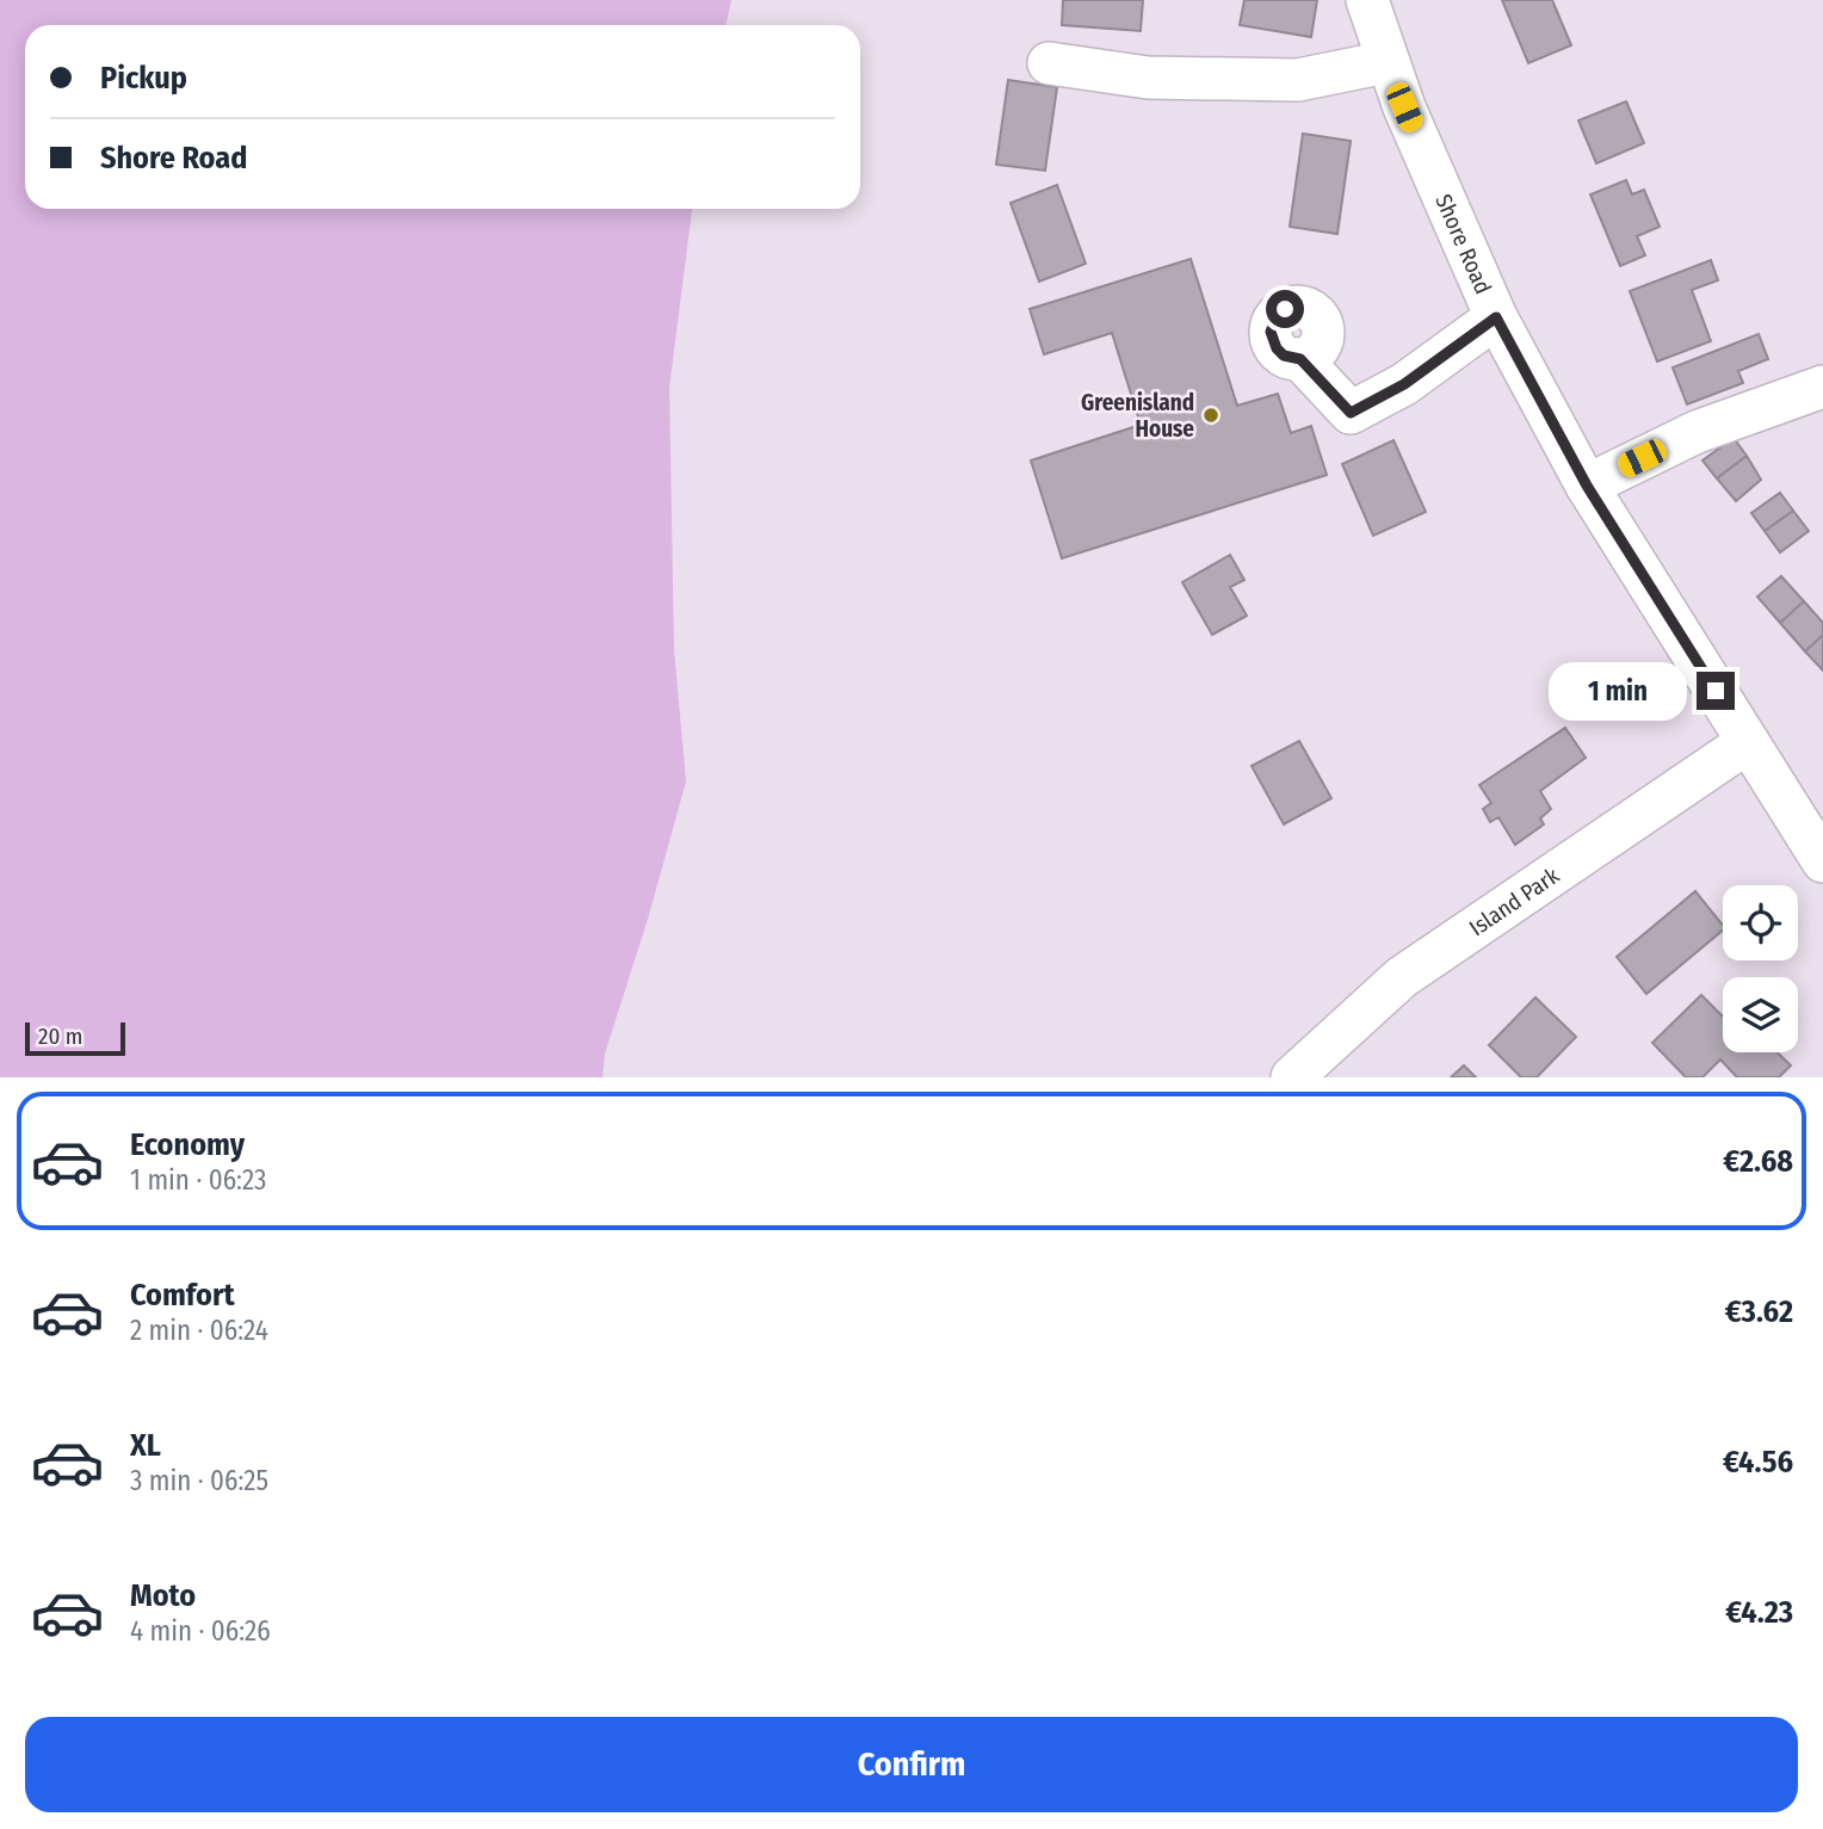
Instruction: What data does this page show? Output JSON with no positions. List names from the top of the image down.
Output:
{
  "streets": {
    "street": ["Shore Road", "Island Park"]
  },
  "crossings": [
    ["Shore Road", "Island Park"]
  ],
  "places": ["Greenisland House"],
  "scale_bar": "20 m",
  "page": {
    "banner": ["Pickup", "Shore Road"],
    "bubble": "1 min",
    "scale": "20 m",
    "list": [
      {
        "name": "Economy",
        "note": "1 min · 06:23",
        "value": "€2.68"
      },
      {
        "name": "Comfort",
        "note": "2 min · 06:24",
        "value": "€3.62"
      },
      {
        "name": "XL",
        "note": "3 min · 06:25",
        "value": "€4.56"
      },
      {
        "name": "Moto",
        "note": "4 min · 06:26",
        "value": "€4.23"
      }
    ],
    "buttons": "Confirm"
  }
}
